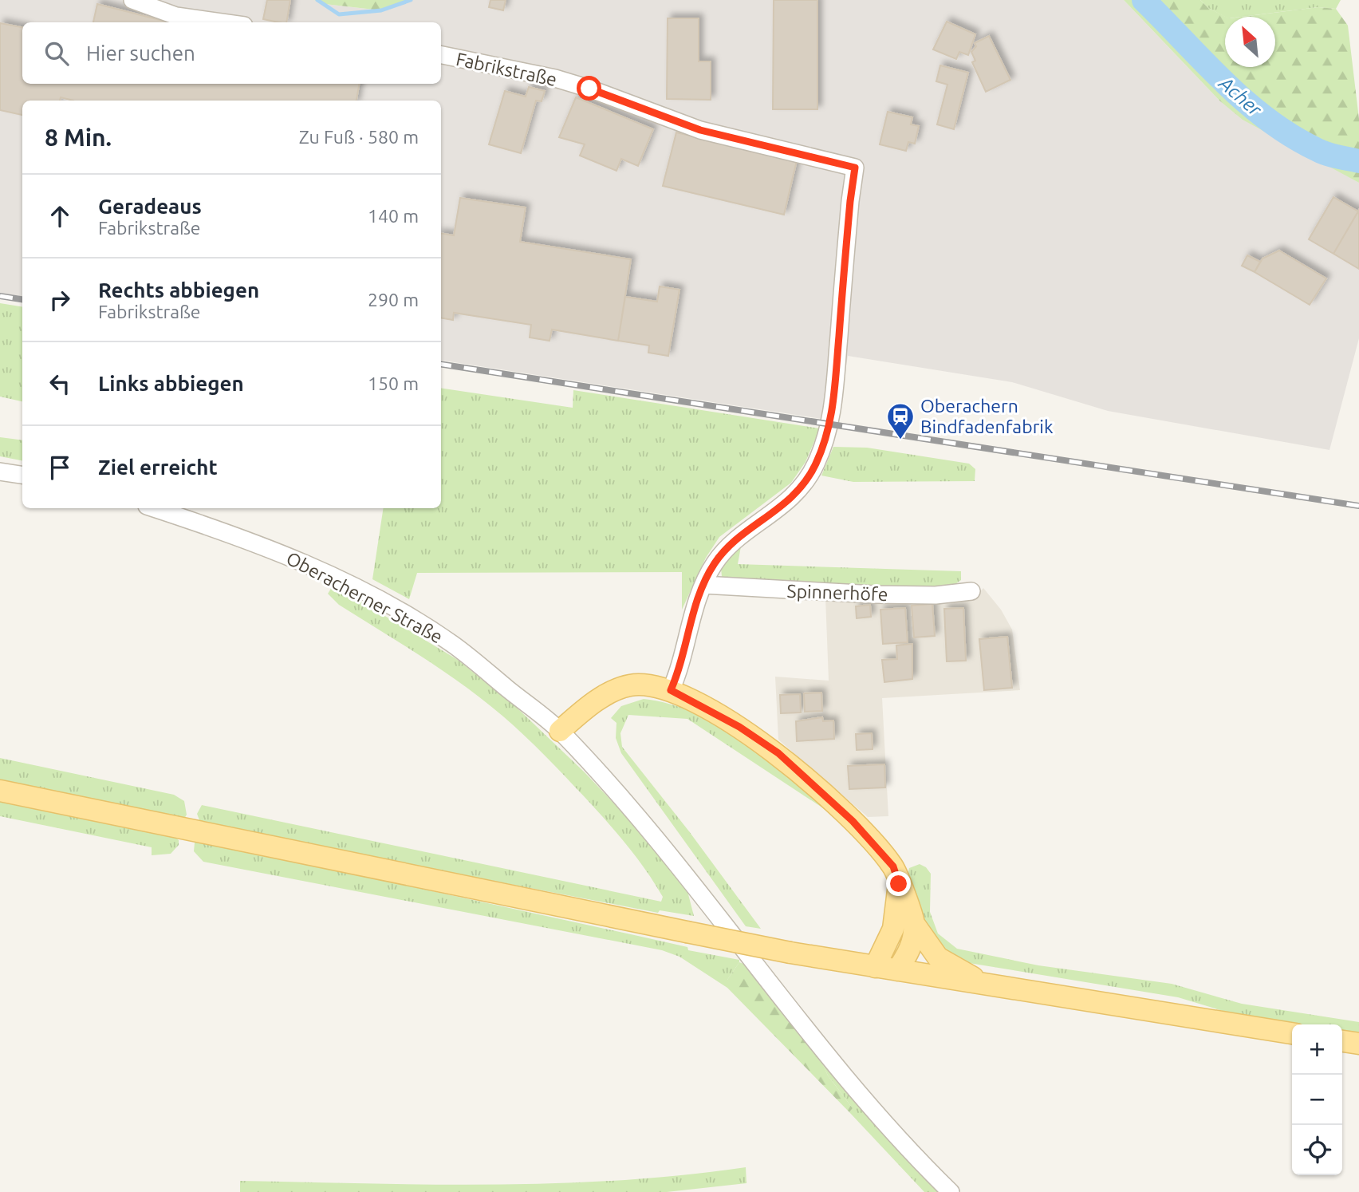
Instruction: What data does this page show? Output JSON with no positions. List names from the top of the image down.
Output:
{
  "streets": {
    "street": ["Fabrikstraße", "Spinnerhöfe", "Oberacherner Straße"]
  },
  "crossings": [
    ["Fabrikstraße", "Spinnerhöfe"]
  ],
  "water": ["Acher"],
  "places": {
    "station": ["Oberachern Bindfadenfabrik"]
  },
  "north": "top left",
  "page": {
    "search": "Hier suchen",
    "heading": ["8 Min.", "Zu Fuß · 580 m"],
    "list": [
      ["Geradeaus", "Fabrikstraße", "140 m"],
      ["Rechts abbiegen", "Fabrikstraße", "290 m"],
      ["Links abbiegen", "150 m"],
      "Ziel erreicht"
    ],
    "map_buttons": ["+", "−"]
  }
}
